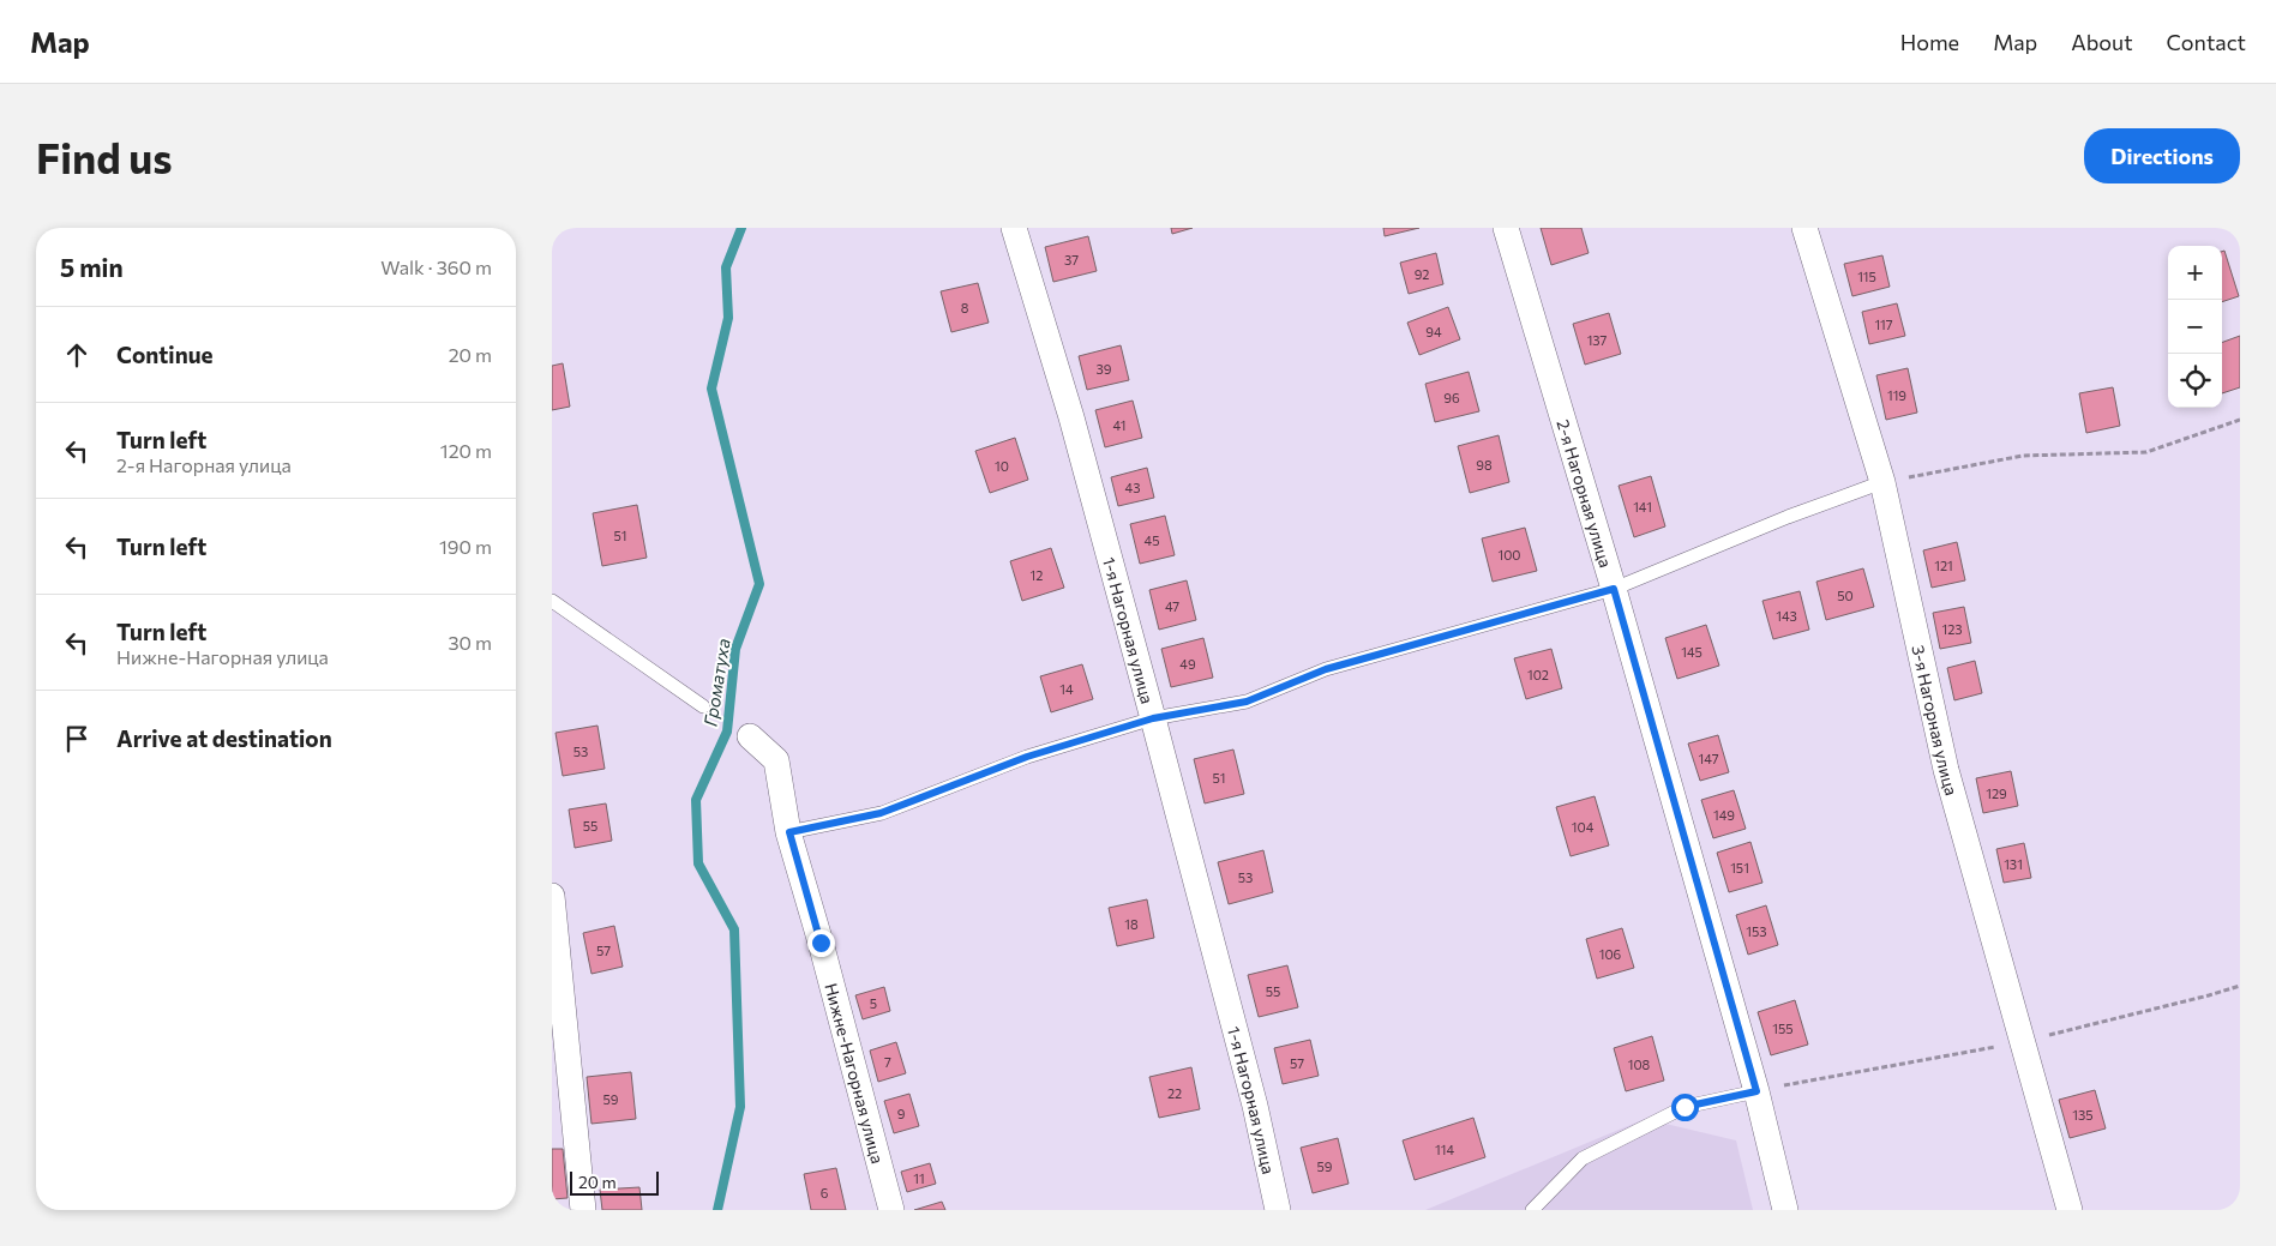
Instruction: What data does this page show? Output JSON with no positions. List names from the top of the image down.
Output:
{
  "streets": {
    "street": [
      "2-я Нагорная улица",
      "1-я Нагорная улица",
      "3-я Нагорная улица",
      "Нижне-Нагорная улица"
    ]
  },
  "water": ["Громатуха"],
  "house_numbers": [
    "37",
    "92",
    "115",
    "8",
    "117",
    "94",
    "137",
    "39",
    "119",
    "96",
    "41",
    "98",
    "10",
    "43",
    "141",
    "51",
    "45",
    "100",
    "121",
    "12",
    "50",
    "47",
    "143",
    "123",
    "145",
    "49",
    "102",
    "14",
    "53",
    "147",
    "51",
    "129",
    "149",
    "55",
    "104",
    "131",
    "151",
    "53",
    "18",
    "153",
    "57",
    "106",
    "55",
    "5",
    "155",
    "7",
    "57",
    "108",
    "22",
    "59",
    "9",
    "135",
    "114",
    "59",
    "11",
    "6"
  ],
  "scale_bar": "20 m",
  "page": {
    "header": "Map",
    "nav": [
      "Home",
      "Map",
      "About",
      "Contact"
    ],
    "buttons": "Directions",
    "title": "Find us",
    "heading": ["5 min", "Walk · 360 m"],
    "map_buttons": ["+", "−"],
    "list": [
      ["Continue", "20 m"],
      ["Turn left", "2-я Нагорная улица", "120 m"],
      ["Turn left", "190 m"],
      ["Turn left", "Нижне-Нагорная улица", "30 m"],
      "Arrive at destination"
    ],
    "scale": "20 m"
  }
}
